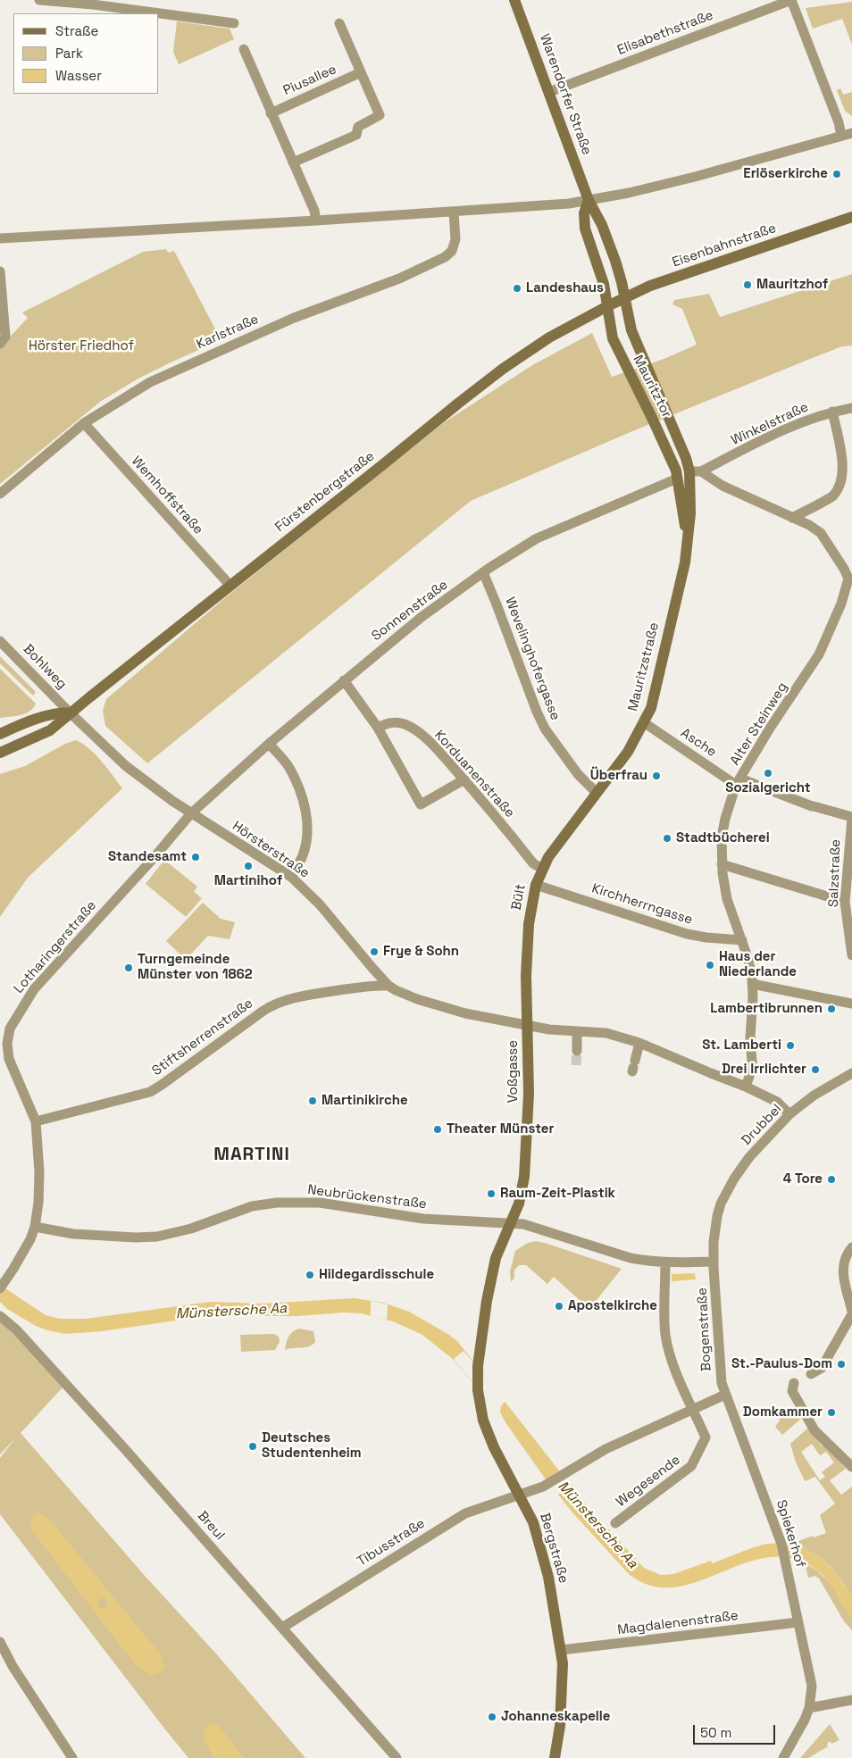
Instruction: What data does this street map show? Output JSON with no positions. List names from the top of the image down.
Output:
{
  "streets": {
    "main road": [
      "Warendorfer Straße",
      "Eisenbahnstraße",
      "Mauritztor",
      "Fürstenbergstraße",
      "Mauritzstraße",
      "Bült",
      "Voßgasse",
      "Bergstraße"
    ],
    "street": [
      "Elisabethstraße",
      "Piusallee",
      "Karlstraße",
      "Winkelstraße",
      "Wemhoffstraße",
      "Sonnenstraße",
      "Wevelinghofergasse",
      "Bohlweg",
      "Alter Steinweg",
      "Asche",
      "Korduanenstraße",
      "Hörsterstraße",
      "Salzstraße",
      "Kirchherrngasse",
      "Lotharingerstraße",
      "Stiftsherrenstraße",
      "Drubbel",
      "Neubrückenstraße",
      "Bogenstraße",
      "Wegesende",
      "Breul",
      "Spiekerhof",
      "Tibusstraße",
      "Magdalenenstraße"
    ]
  },
  "crossings": [
    ["Elisabethstraße", "Warendorfer Straße"],
    ["Warendorfer Straße", "Eisenbahnstraße"],
    ["Warendorfer Straße", "Mauritztor"],
    ["Eisenbahnstraße", "Mauritztor"],
    ["Eisenbahnstraße", "Fürstenbergstraße"],
    ["Karlstraße", "Wemhoffstraße"],
    ["Mauritztor", "Fürstenbergstraße"],
    ["Mauritztor", "Sonnenstraße"],
    ["Mauritztor", "Mauritzstraße"],
    ["Winkelstraße", "Alter Steinweg"],
    ["Fürstenbergstraße", "Wemhoffstraße"],
    ["Fürstenbergstraße", "Bohlweg"],
    ["Fürstenbergstraße", "Hörsterstraße"],
    ["Sonnenstraße", "Wevelinghofergasse"],
    ["Sonnenstraße", "Mauritzstraße"],
    ["Sonnenstraße", "Hörsterstraße"],
    ["Sonnenstraße", "Lotharingerstraße"],
    ["Wevelinghofergasse", "Mauritzstraße"],
    ["Wevelinghofergasse", "Bült"],
    ["Bohlweg", "Hörsterstraße"],
    ["Mauritzstraße", "Asche"],
    ["Mauritzstraße", "Bült"],
    ["Alter Steinweg", "Asche"],
    ["Alter Steinweg", "Hörsterstraße"],
    ["Alter Steinweg", "Kirchherrngasse"],
    ["Korduanenstraße", "Bült"],
    ["Hörsterstraße", "Bült"],
    ["Hörsterstraße", "Lotharingerstraße"],
    ["Hörsterstraße", "Stiftsherrenstraße"],
    ["Hörsterstraße", "Voßgasse"],
    ["Hörsterstraße", "Drubbel"],
    ["Bült", "Kirchherrngasse"],
    ["Bült", "Voßgasse"],
    ["Lotharingerstraße", "Stiftsherrenstraße"],
    ["Lotharingerstraße", "Neubrückenstraße"],
    ["Voßgasse", "Neubrückenstraße"],
    ["Voßgasse", "Tibusstraße"],
    ["Voßgasse", "Bergstraße"],
    ["Drubbel", "Neubrückenstraße"],
    ["Drubbel", "Bogenstraße"],
    ["Neubrückenstraße", "Bogenstraße"],
    ["Neubrückenstraße", "Wegesende"],
    ["Bogenstraße", "Spiekerhof"],
    ["Breul", "Tibusstraße"],
    ["Spiekerhof", "Magdalenenstraße"],
    ["Tibusstraße", "Bergstraße"],
    ["Bergstraße", "Magdalenenstraße"]
  ],
  "districts": ["MARTINI"],
  "water": ["Münstersche Aa"],
  "parks": ["Hörster Friedhof"],
  "places": [
    "Erlöserkirche",
    "Mauritzhof",
    "Landeshaus",
    "Sozialgericht",
    "Überfrau",
    "Stadtbücherei",
    "Standesamt",
    "Martinihof",
    "Frye & Sohn",
    "Haus der Niederlande",
    "Turngemeinde Münster von 1862",
    "Lambertibrunnen",
    "St. Lamberti",
    "Drei Irrlichter",
    "Martinikirche",
    "Theater Münster",
    "4 Tore",
    "Raum-Zeit-Plastik",
    "Hildegardisschule",
    "Apostelkirche",
    "St.-Paulus-Dom",
    "Domkammer",
    "Deutsches Studentenheim",
    "Johanneskapelle"
  ],
  "legend": ["Straße", "Park", "Wasser"],
  "scale_bar": "50 m"
}
